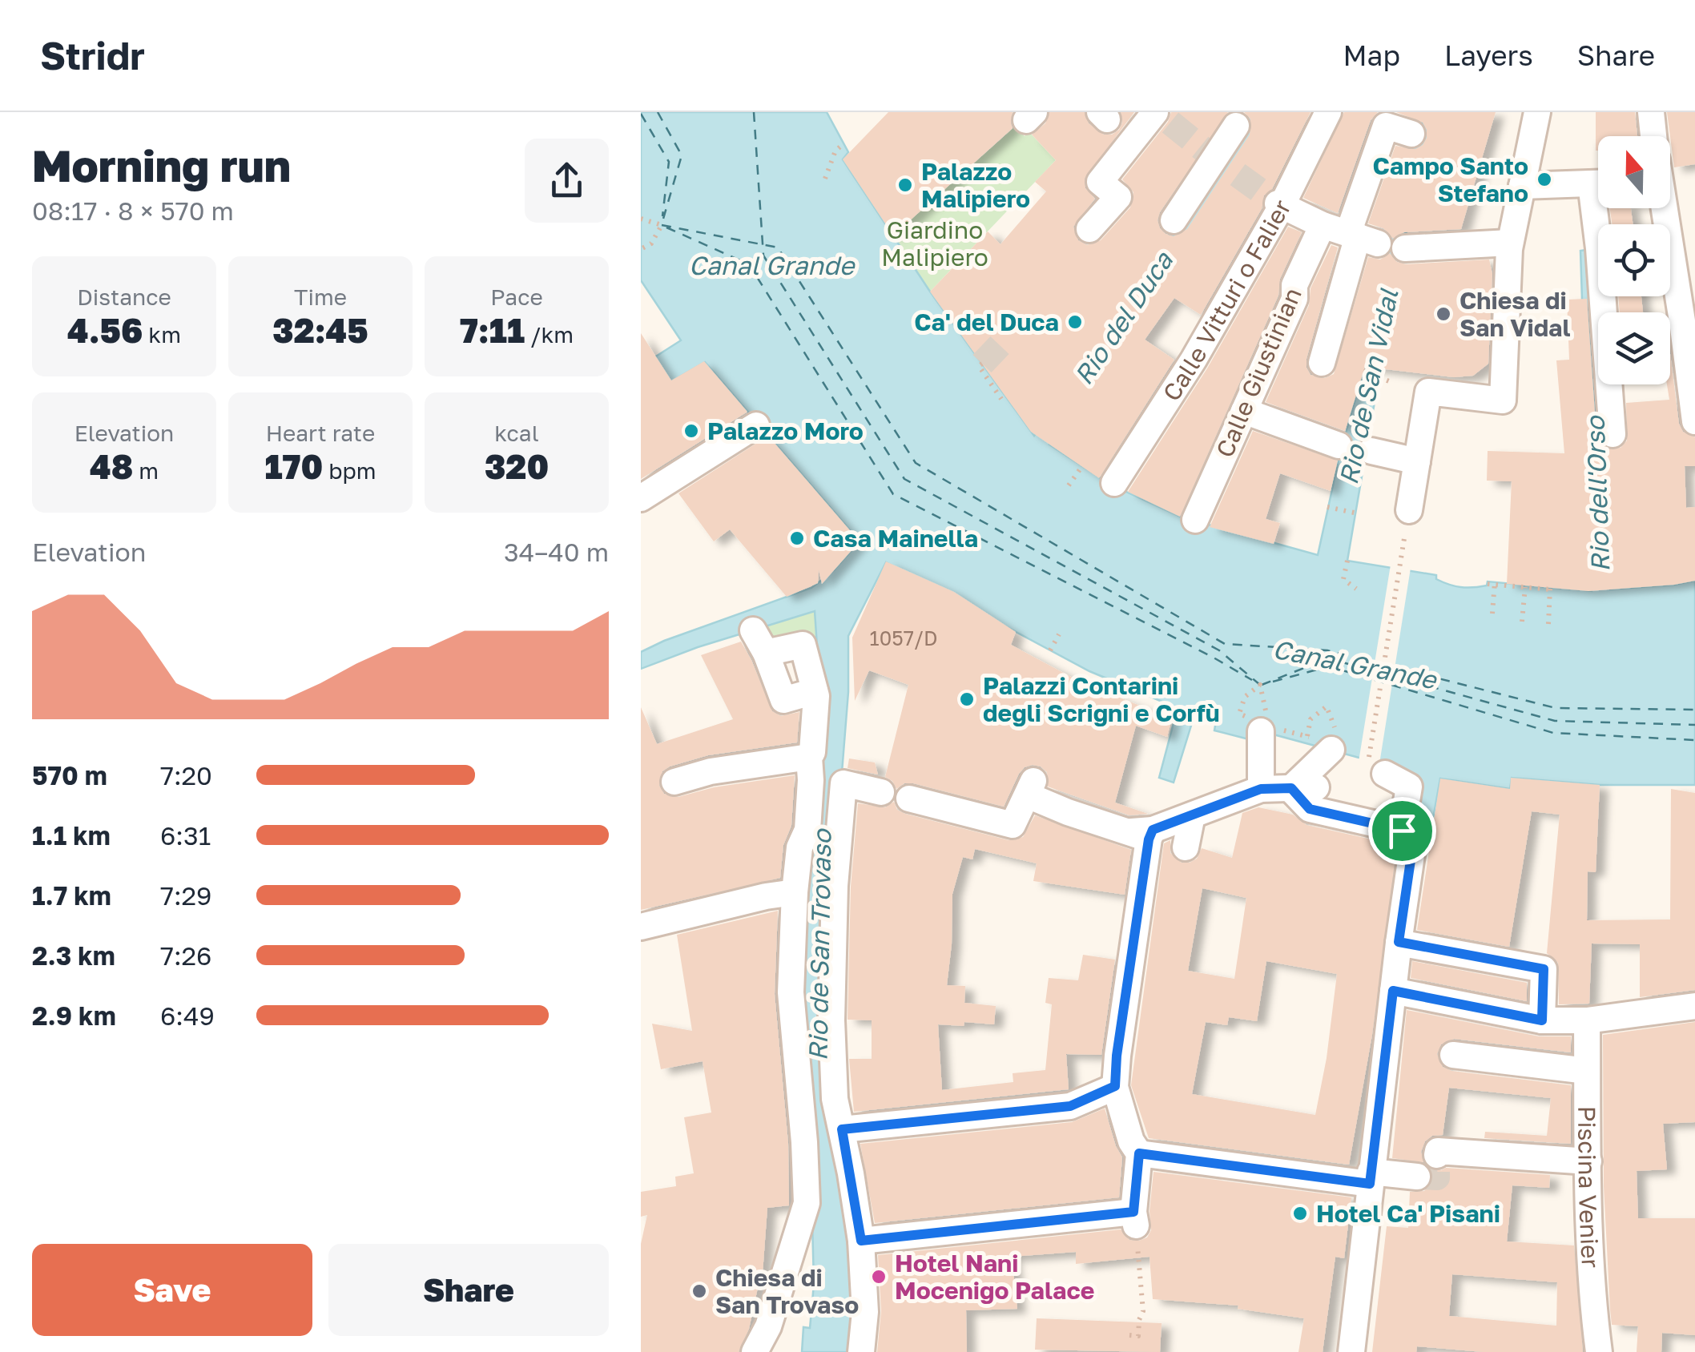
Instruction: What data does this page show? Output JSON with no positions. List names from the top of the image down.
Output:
{
  "streets": {
    "street": ["Calle Vitturi o Falier", "Calle Giustinian", "Piscina Venier"]
  },
  "water": [
    "Canal Grande",
    "Rio del Duca",
    "Rio de San Vidal",
    "Rio dell'Orso",
    "Rio de San Trovaso"
  ],
  "parks": ["Giardino Malipiero"],
  "places": [
    "Campo Santo Stefano",
    "Palazzo Malipiero",
    "Chiesa di San Vidal",
    "Ca' del Duca",
    "Palazzo Moro",
    "Casa Mainella",
    "Palazzi Contarini degli Scrigni e Corfù",
    "Hotel Ca' Pisani",
    "Hotel Nani Mocenigo Palace",
    "Chiesa di San Trovaso"
  ],
  "house_numbers": ["1057/D"],
  "north": "top",
  "page": {
    "header": "Stridr",
    "nav": ["Map", "Layers", "Share"],
    "heading": ["Morning run", "08:17 · 8 × 570 m"],
    "stats": [
      ["Distance", "4.56 km"],
      ["Time", "32:45"],
      ["Pace", "7:11 /km"],
      ["Elevation", "48 m"],
      ["Heart rate", "170 bpm"],
      ["kcal", "320"]
    ],
    "chart": ["Elevation", "34–40 m"],
    "list": [
      {
        "name": "570 m",
        "note": "7:20"
      },
      {
        "name": "1.1 km",
        "note": "6:31"
      },
      {
        "name": "1.7 km",
        "note": "7:29"
      },
      {
        "name": "2.3 km",
        "note": "7:26"
      },
      {
        "name": "2.9 km",
        "note": "6:49"
      }
    ],
    "buttons": ["Save", "Share"]
  }
}
